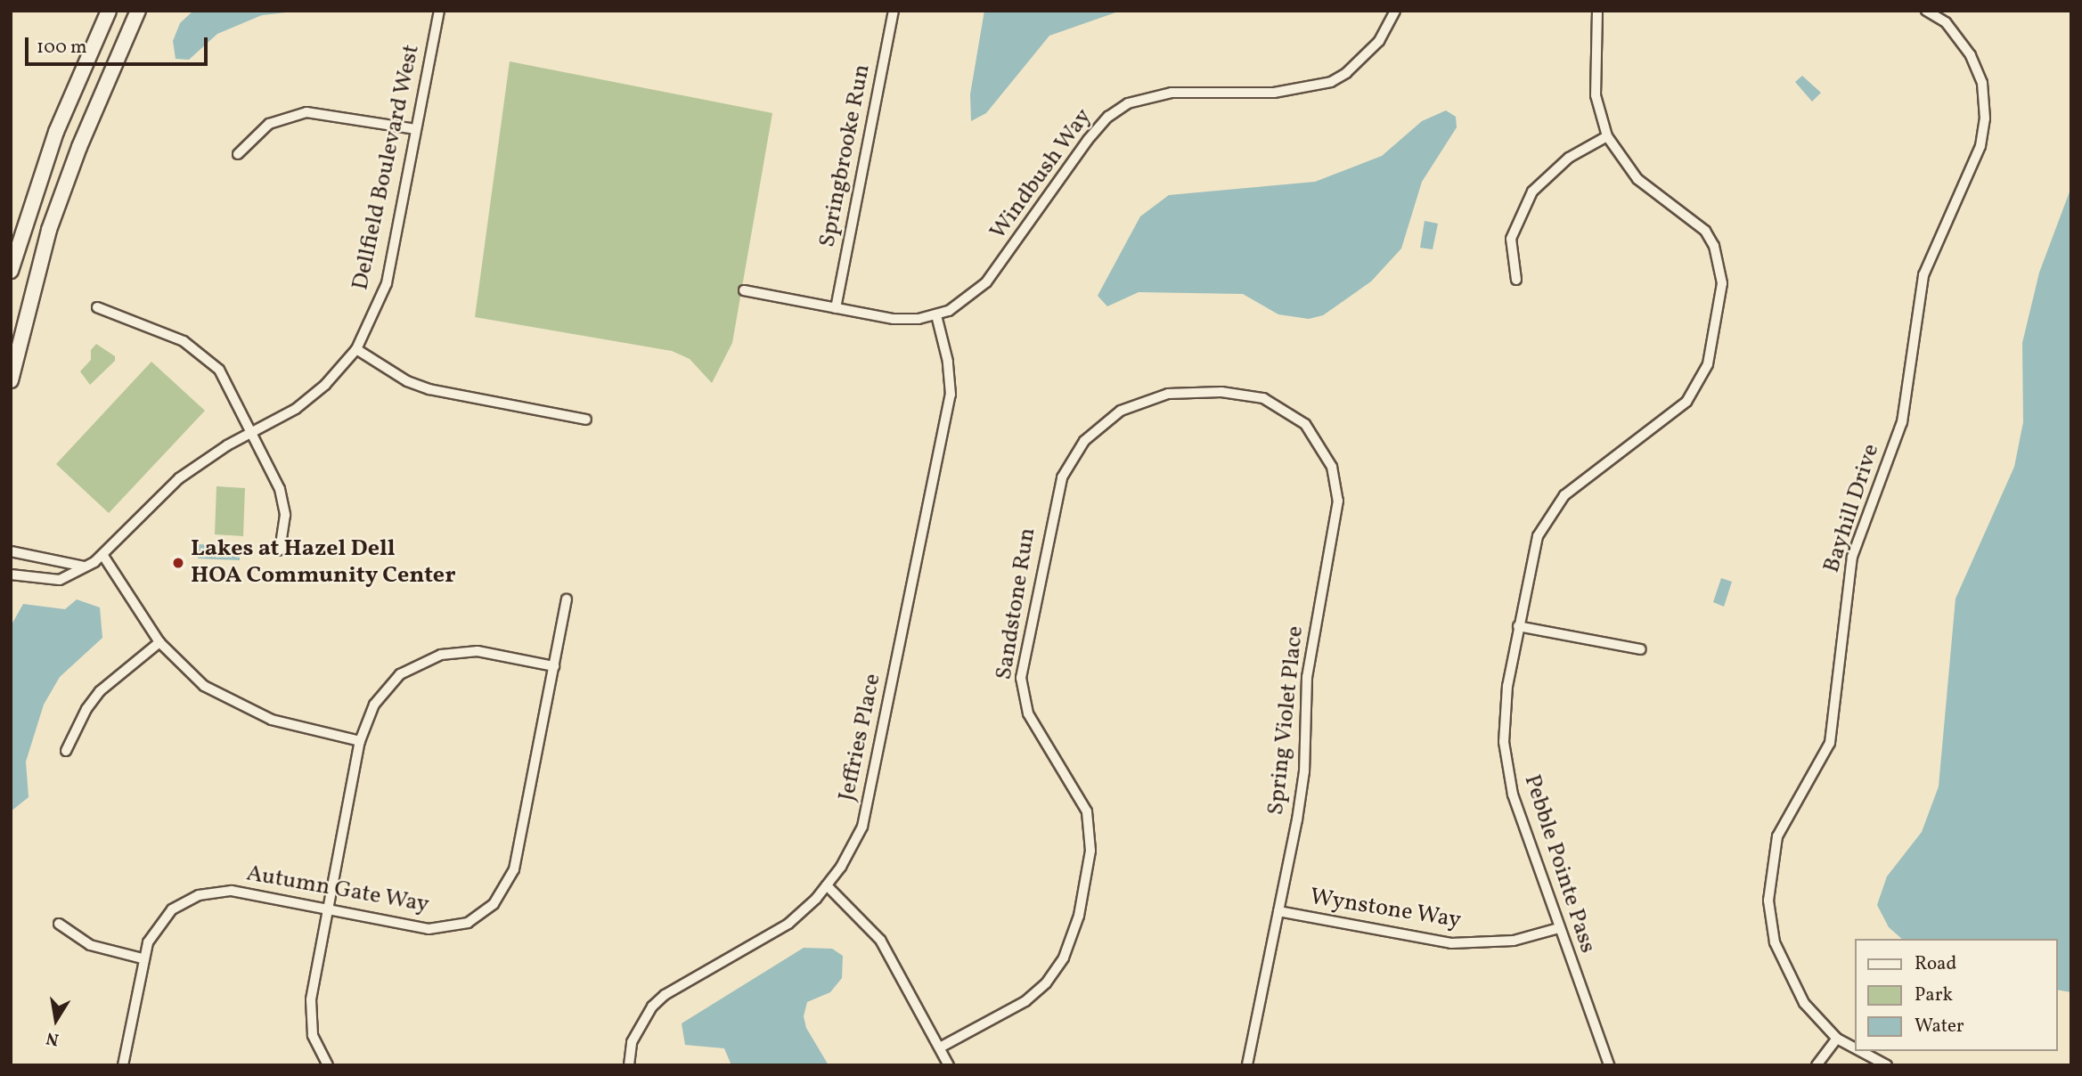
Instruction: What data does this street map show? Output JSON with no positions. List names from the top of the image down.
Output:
{
  "streets": {
    "street": [
      "Springbrooke Run",
      "Dellfield Boulevard West",
      "Windbush Way",
      "Bayhill Drive",
      "Sandstone Run",
      "Spring Violet Place",
      "Jeffries Place",
      "Pebble Pointe Pass",
      "Autumn Gate Way",
      "Wynstone Way"
    ]
  },
  "crossings": [
    ["Springbrooke Run", "Windbush Way"],
    ["Windbush Way", "Jeffries Place"],
    ["Sandstone Run", "Spring Violet Place"],
    ["Spring Violet Place", "Wynstone Way"],
    ["Pebble Pointe Pass", "Wynstone Way"]
  ],
  "places": ["Lakes at Hazel Dell HOA Community Center"],
  "legend": ["Road", "Park", "Water"],
  "scale_bar": "100 m",
  "north": "bottom"
}
